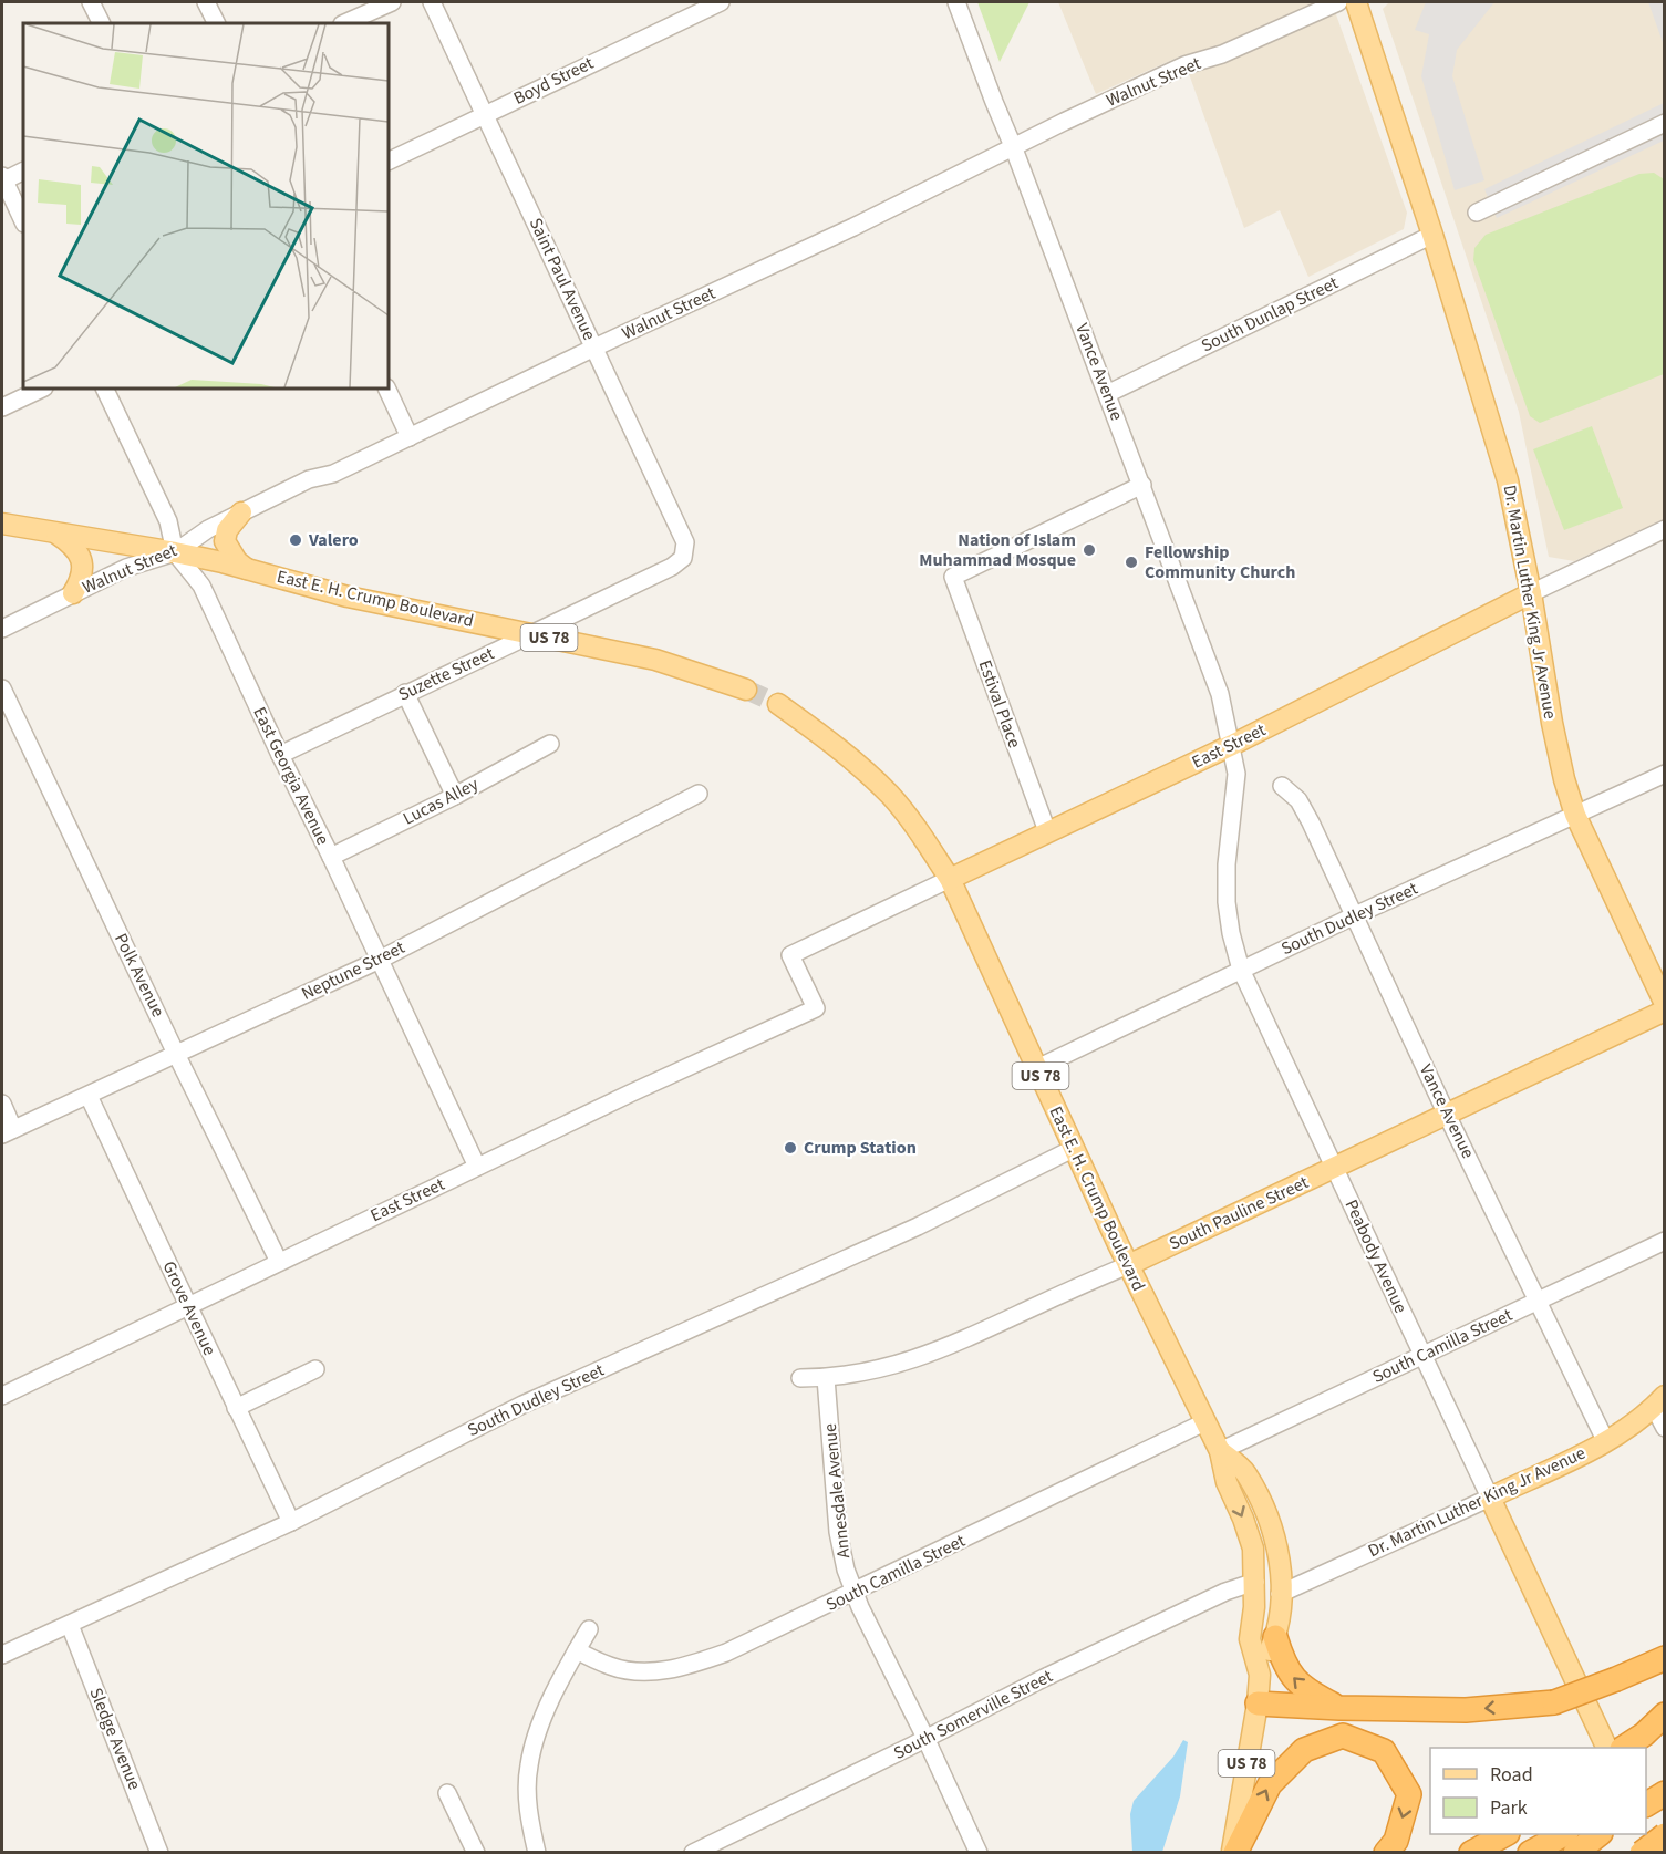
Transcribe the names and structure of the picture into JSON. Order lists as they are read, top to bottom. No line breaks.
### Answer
{"streets":{"main road":["East E. H. Crump Boulevard","Dr. Martin Luther King Jr Avenue","US 78","East Street","South Pauline Street","Peabody Avenue"],"street":["Boyd Street","Walnut Street","Saint Paul Avenue","South Dunlap Street","Vance Avenue","Suzette Street","Estival Place","East Georgia Avenue","Lucas Alley","South Dudley Street","Neptune Street","Polk Avenue","Grove Avenue","South Camilla Street","Annesdale Avenue","South Somerville Street","Sledge Avenue"]},"crossings":[["Boyd Street","Saint Paul Avenue"],["Walnut Street","Saint Paul Avenue"],["Walnut Street","Vance Avenue"],["Walnut Street","East E. H. Crump Boulevard"],["Walnut Street","East Georgia Avenue"],["Saint Paul Avenue","Suzette Street"],["South Dunlap Street","Vance Avenue"],["South Dunlap Street","Dr. Martin Luther King Jr Avenue"],["Vance Avenue","Dr. Martin Luther King Jr Avenue"],["Vance Avenue","Estival Place"],["Vance Avenue","East Street"],["Vance Avenue","South Dudley Street"],["Vance Avenue","South Pauline Street"],["Vance Avenue","Peabody Avenue"],["Vance Avenue","South Camilla Street"],["East E. H. Crump Boulevard","Dr. Martin Luther King Jr Avenue"],["East E. H. Crump Boulevard","US 78"],["East E. H. Crump Boulevard","Suzette Street"],["East E. H. Crump Boulevard","East Street"],["East E. H. Crump Boulevard","East Georgia Avenue"],["East E. H. Crump Boulevard","South Dudley Street"],["East E. H. Crump Boulevard","South Pauline Street"],["East E. H. Crump Boulevard","South Camilla Street"],["East E. H. Crump Boulevard","South Somerville Street"],["Dr. Martin Luther King Jr Avenue","East Street"],["Dr. Martin Luther King Jr Avenue","South Dudley Street"],["Dr. Martin Luther King Jr Avenue","Peabody Avenue"],["Suzette Street","East Georgia Avenue"],["Estival Place","East Street"],["East Street","East Georgia Avenue"],["East Street","Polk Avenue"],["East Street","Peabody Avenue"],["East Street","Grove Avenue"],["East Georgia Avenue","Lucas Alley"],["East Georgia Avenue","Neptune Street"],["South Dudley Street","Peabody Avenue"],["South Dudley Street","Grove Avenue"],["South Dudley Street","Sledge Avenue"],["Neptune Street","Polk Avenue"],["Neptune Street","Grove Avenue"],["South Pauline Street","Peabody Avenue"],["South Pauline Street","Annesdale Avenue"],["Peabody Avenue","South Camilla Street"],["South Camilla Street","Annesdale Avenue"],["Annesdale Avenue","South Somerville Street"]],"places":["Valero","Nation of Islam Muhammad Mosque","Fellowship Community Church","Crump Station"],"legend":["Road","Park"]}
